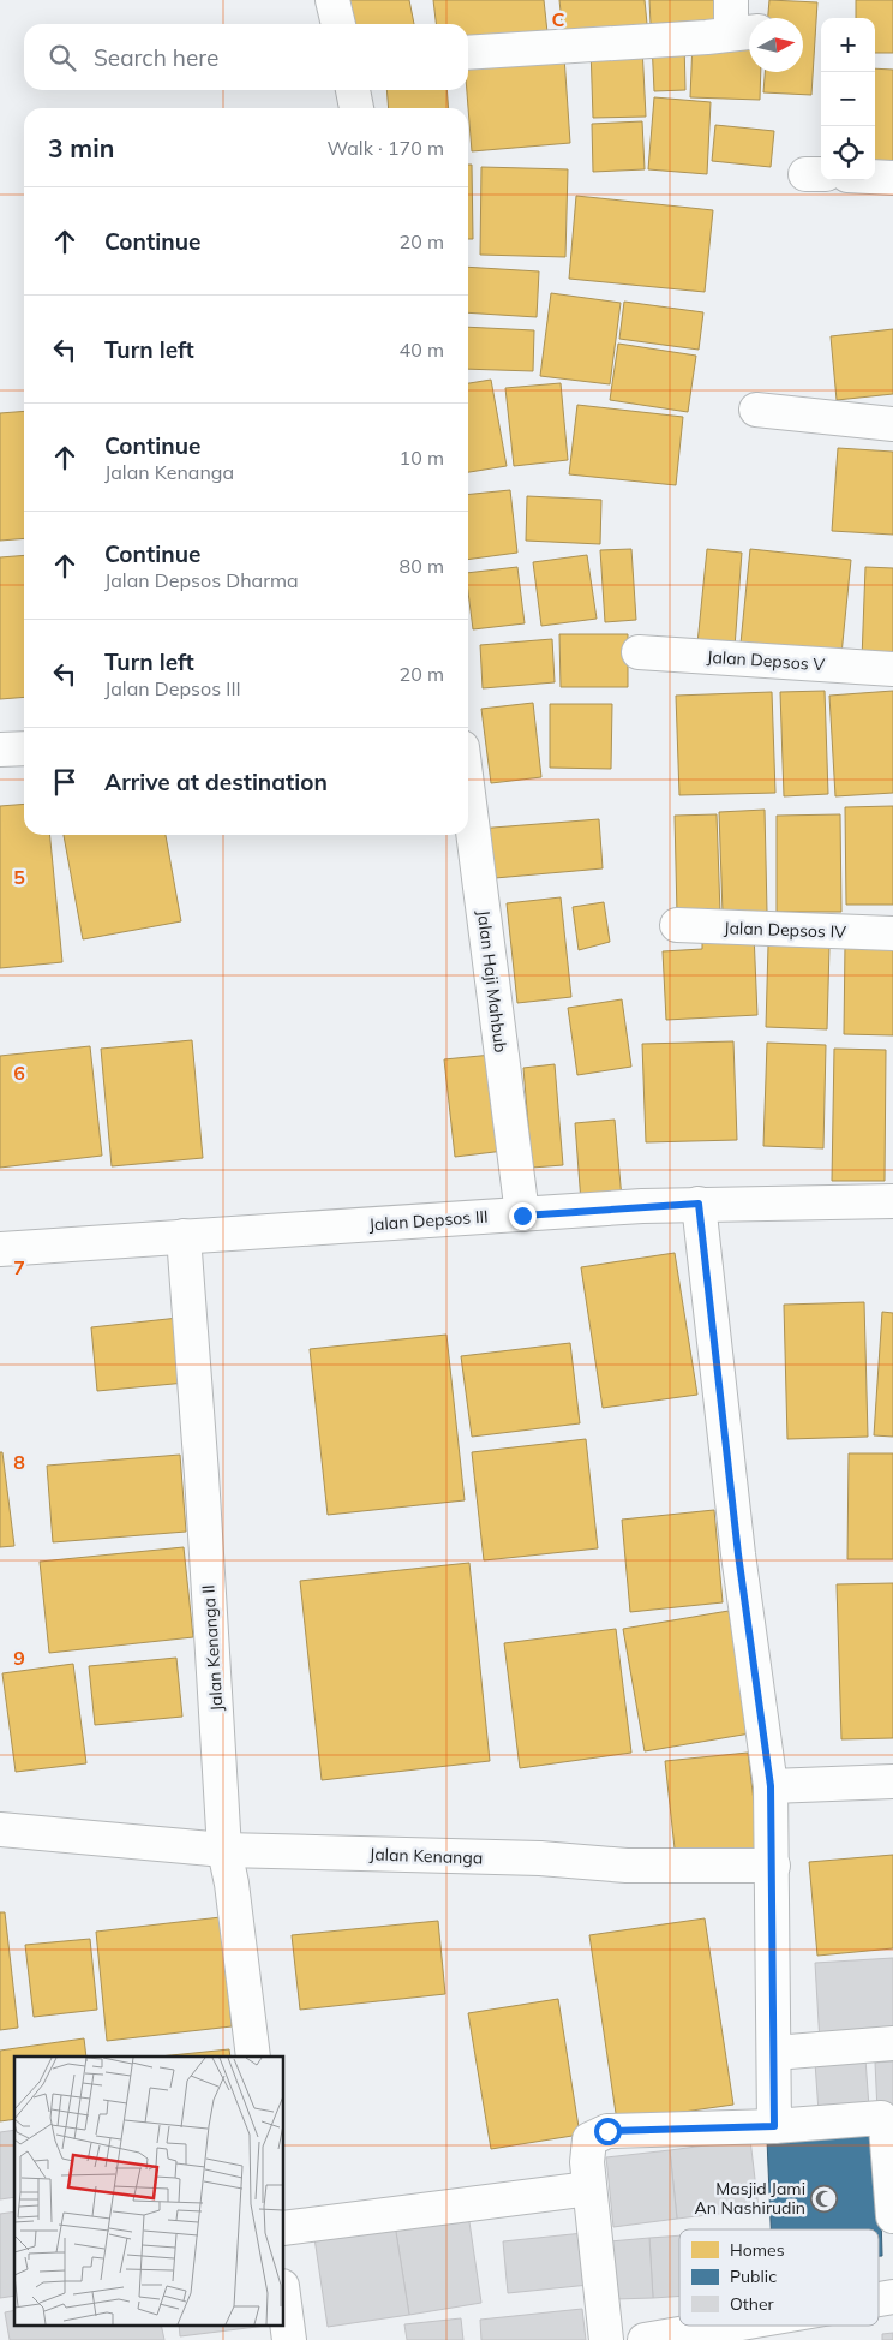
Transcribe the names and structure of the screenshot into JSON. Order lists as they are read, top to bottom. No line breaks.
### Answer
{"streets":{"street":["Jalan Depsos V","Jalan Depsos IV","Jalan Haji Mahbub","Jalan Depsos III","Jalan Kenanga II","Jalan Kenanga"]},"crossings":[["Jalan Haji Mahbub","Jalan Depsos III"],["Jalan Depsos III","Jalan Kenanga II"],["Jalan Kenanga II","Jalan Kenanga"]],"places":{"mosque":["Masjid Jami An Nashirudin"]},"legend":["Homes","Public","Other"],"north":"right","page":{"map_buttons":["+","−"],"search":"Search here","heading":["3 min","Walk · 170 m"],"list":[["Continue","20 m"],["Turn left","40 m"],["Continue","Jalan Kenanga","10 m"],["Continue","Jalan Depsos Dharma","80 m"],["Turn left","Jalan Depsos III","20 m"],"Arrive at destination"]},"grid":{"columns":["C"],"rows":["5","6","7","8","9"]}}
